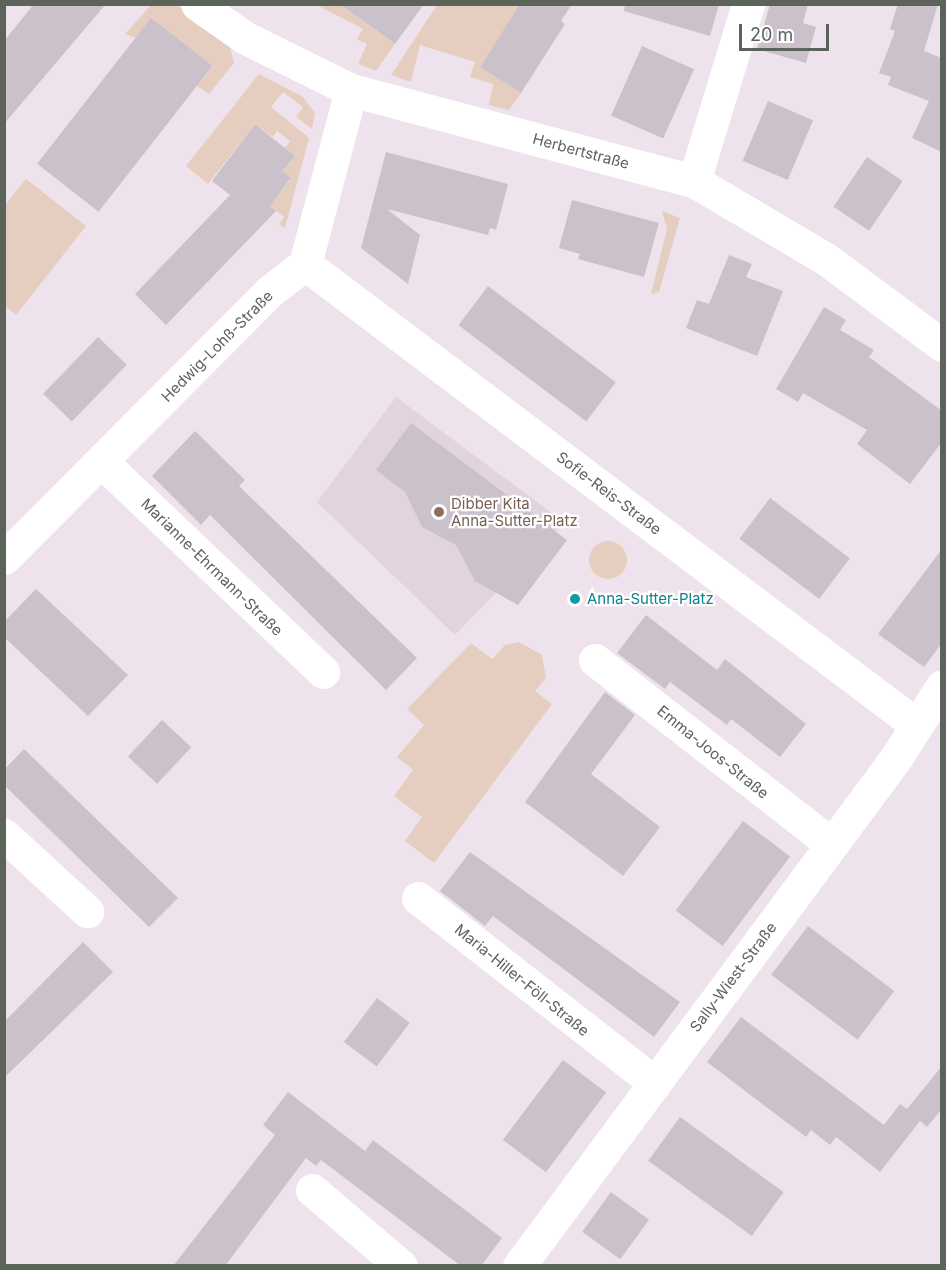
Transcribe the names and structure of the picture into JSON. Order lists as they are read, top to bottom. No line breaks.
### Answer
{"streets":{"street":["Herbertstraße","Hedwig-Lohß-Straße","Sofie-Reis-Straße","Marianne-Ehrmann-Straße","Emma-Joos-Straße","Sally-Wiest-Straße","Maria-Hiller-Föll-Straße"]},"crossings":[["Hedwig-Lohß-Straße","Sofie-Reis-Straße"],["Hedwig-Lohß-Straße","Marianne-Ehrmann-Straße"],["Sofie-Reis-Straße","Sally-Wiest-Straße"],["Emma-Joos-Straße","Sally-Wiest-Straße"],["Sally-Wiest-Straße","Maria-Hiller-Föll-Straße"]],"places":["Dibber Kita Anna-Sutter-Platz","Anna-Sutter-Platz"],"scale_bar":"20 m"}
